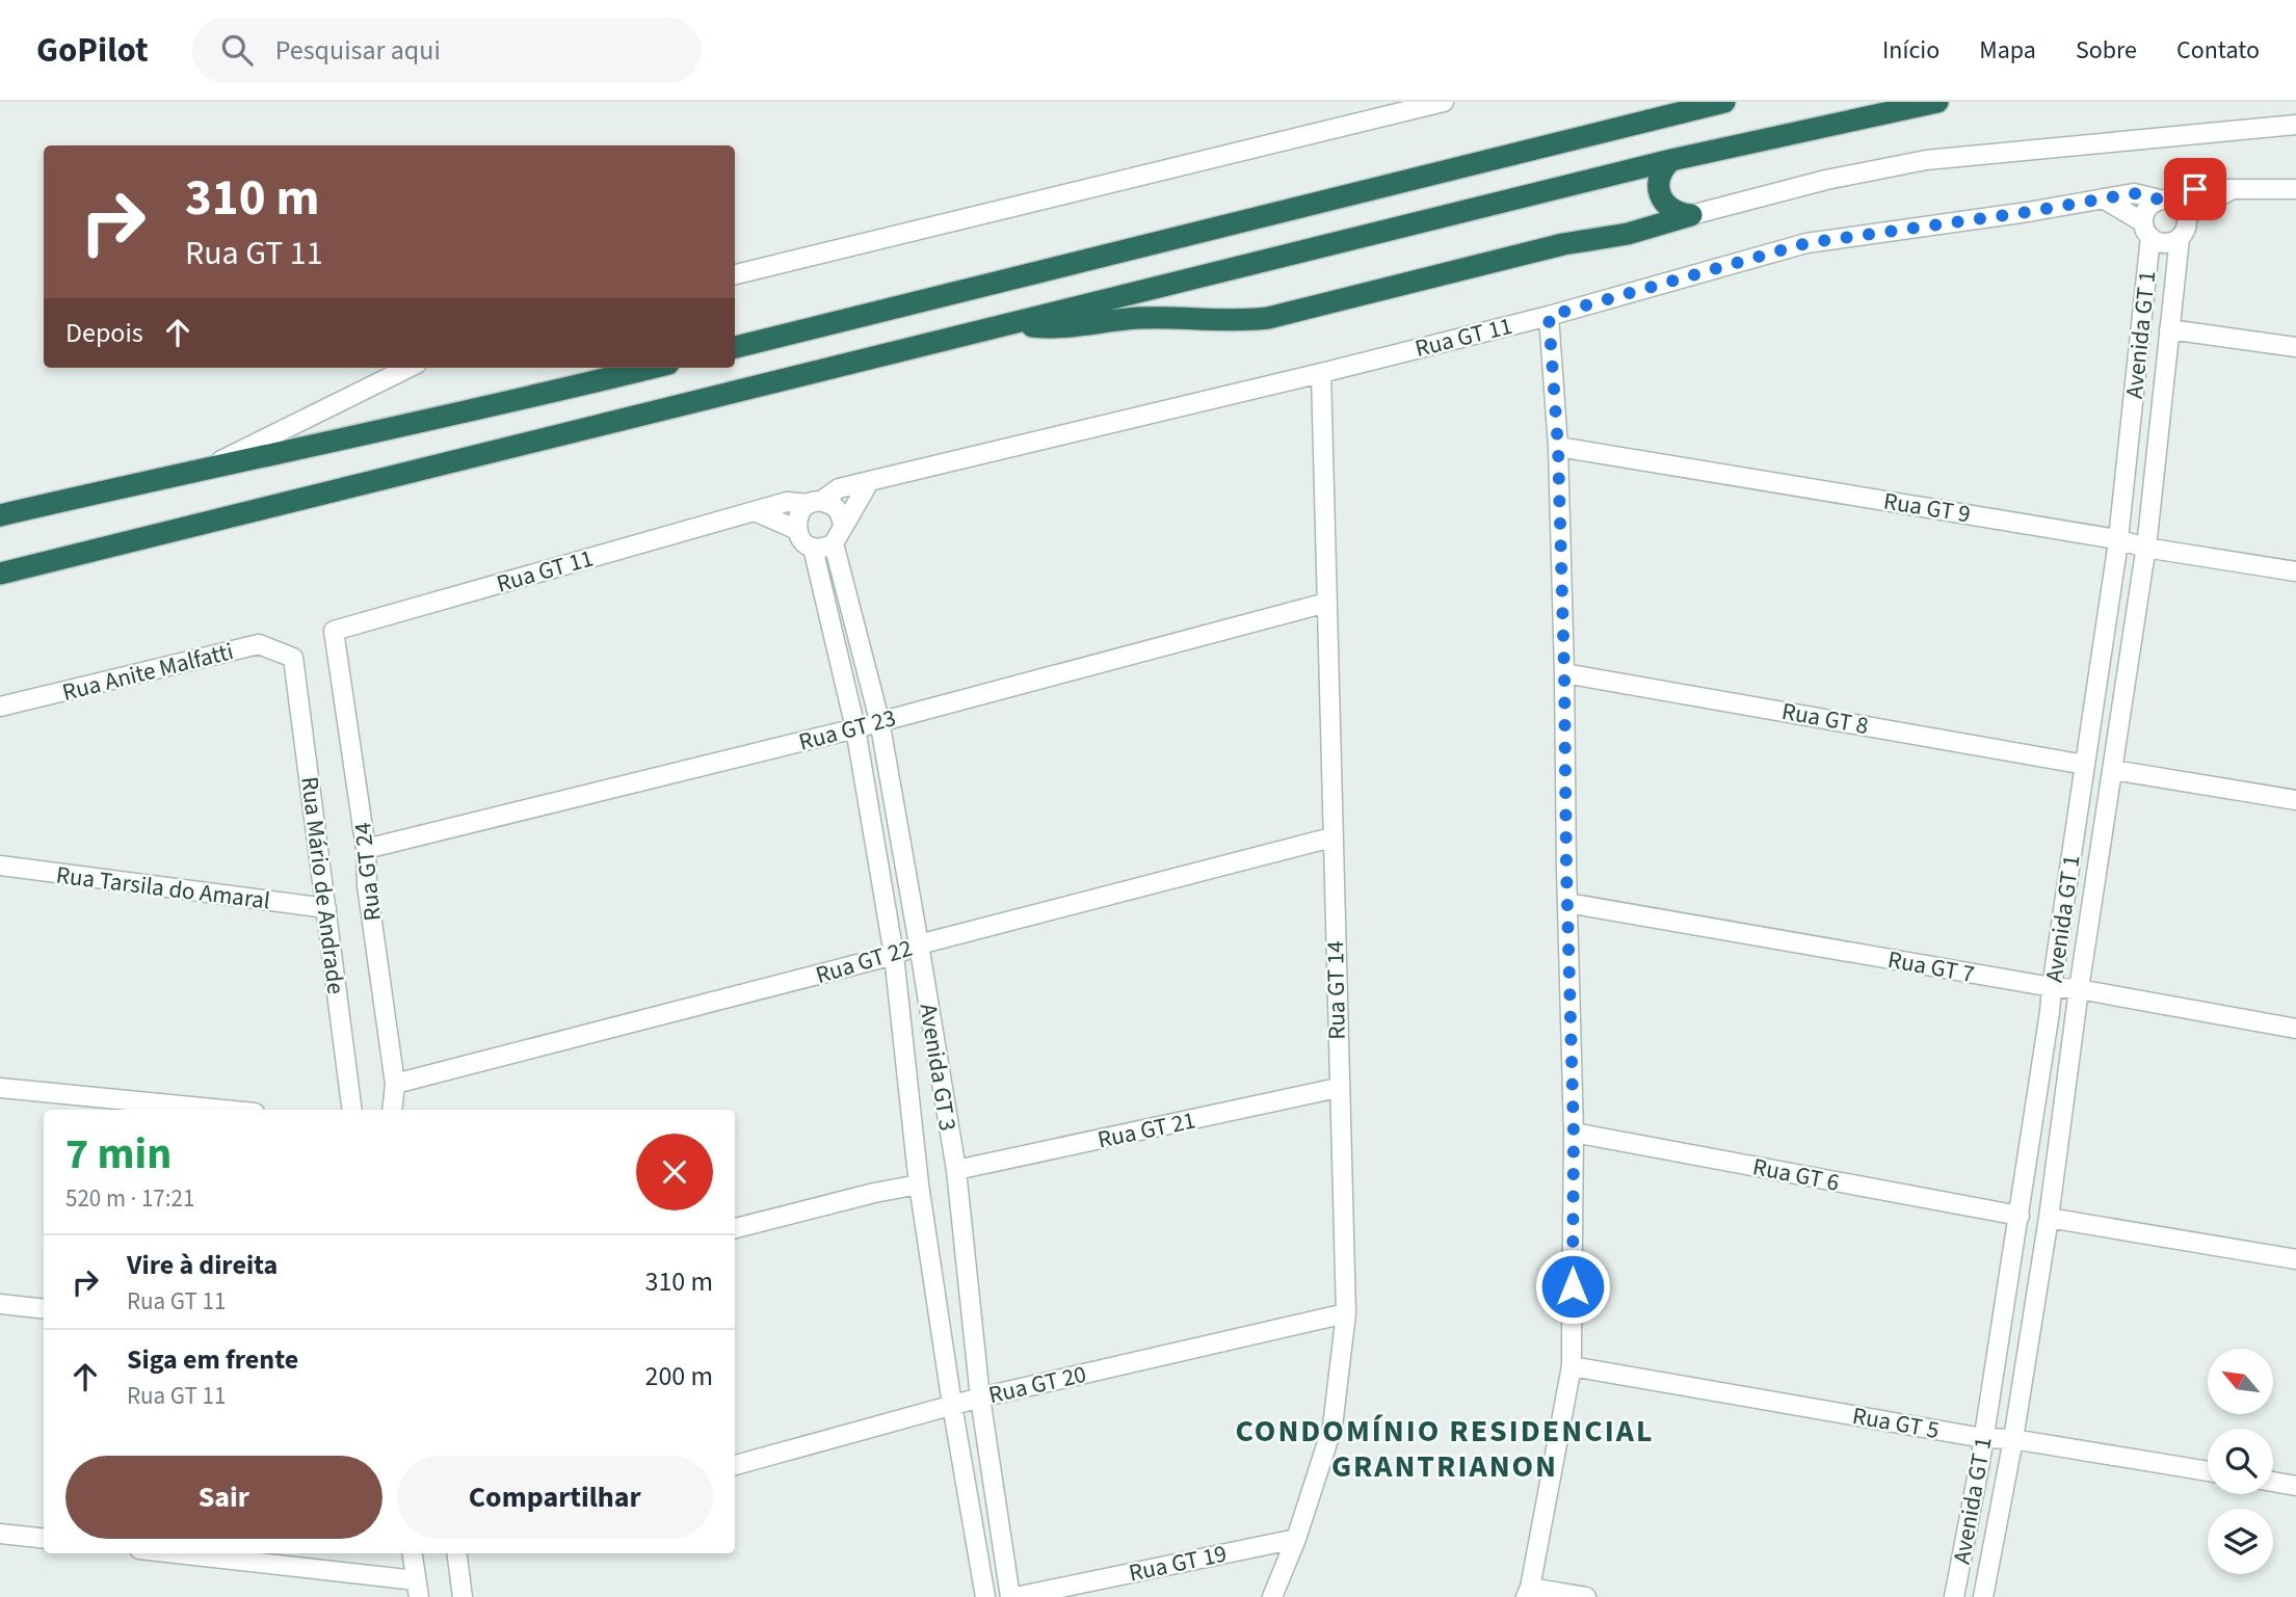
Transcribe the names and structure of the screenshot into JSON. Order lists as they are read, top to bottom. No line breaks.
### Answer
{"streets":{"street":["Avenida GT 1","Rua GT 11","Rua GT 9","Rua Anite Malfatti","Rua GT 8","Rua GT 23","Rua GT 24","Rua Mário de Andrade","Rua Tarsila do Amaral","Rua GT 22","Rua GT 7","Rua GT 14","Avenida GT 3","Rua GT 21","Rua GT 6","Rua GT 20","Rua GT 5","Rua GT 19"]},"crossings":[["Avenida GT 1","Rua GT 11"],["Avenida GT 1","Rua GT 9"],["Avenida GT 1","Rua GT 8"],["Avenida GT 1","Rua GT 7"],["Avenida GT 1","Rua GT 6"],["Avenida GT 1","Rua GT 5"],["Rua GT 11","Rua GT 24"],["Rua GT 11","Rua GT 14"],["Rua GT 11","Avenida GT 3"],["Rua Anite Malfatti","Rua Mário de Andrade"],["Rua GT 23","Rua GT 24"],["Rua GT 23","Rua GT 14"],["Rua GT 23","Avenida GT 3"],["Rua GT 24","Rua GT 22"],["Rua Mário de Andrade","Rua Tarsila do Amaral"],["Rua GT 22","Rua GT 14"],["Rua GT 22","Avenida GT 3"],["Rua GT 14","Rua GT 21"],["Rua GT 14","Rua GT 20"],["Rua GT 14","Rua GT 19"],["Avenida GT 3","Rua GT 21"],["Avenida GT 3","Rua GT 20"],["Avenida GT 3","Rua GT 19"]],"districts":["CONDOMÍNIO RESIDENCIAL GRANTRIANON"],"north":"top left","page":{"header":"GoPilot","search":"Pesquisar aqui","nav":["Início","Mapa","Sobre","Contato"],"turn":["310 m","Rua GT 11"],"then":"Depois","heading":["7 min","520 m · 17:21"],"list":[{"name":"Vire à direita","note":"Rua GT 11","value":"310 m"},{"name":"Siga em frente","note":"Rua GT 11","value":"200 m"}],"buttons":["Sair","Compartilhar"]}}
